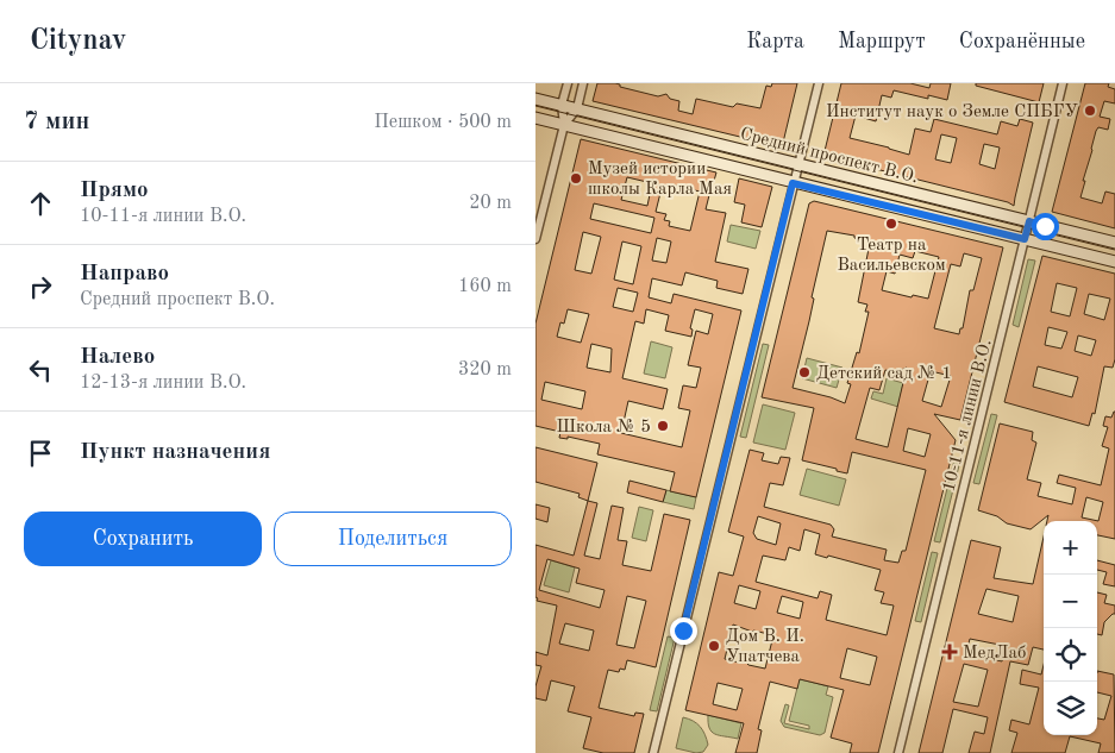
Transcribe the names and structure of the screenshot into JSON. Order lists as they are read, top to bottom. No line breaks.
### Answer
{"streets":{"main road":["Средний проспект В.О."],"street":["10-11-я линии В.О."]},"crossings":[["Средний проспект В.О.","10-11-я линии В.О."]],"places":{"other":["Институт наук о Земле СПБГУ","Музей истории школы Карла Мая","Театр на Васильевском","Детский сад № 1","Школа № 5","Дом В. И. Упатчева"],"health":["МедЛаб"]},"page":{"header":"Citynav","nav":["Карта","Маршрут","Сохранённые"],"heading":["7 мин","Пешком · 500 m"],"list":[["Прямо","10-11-я линии В.О.","20 m"],["Направо","Средний проспект В.О.","160 m"],["Налево","12-13-я линии В.О.","320 m"],"Пункт назначения"],"buttons":["Сохранить","Поделиться"],"map_buttons":["+","−"]}}
